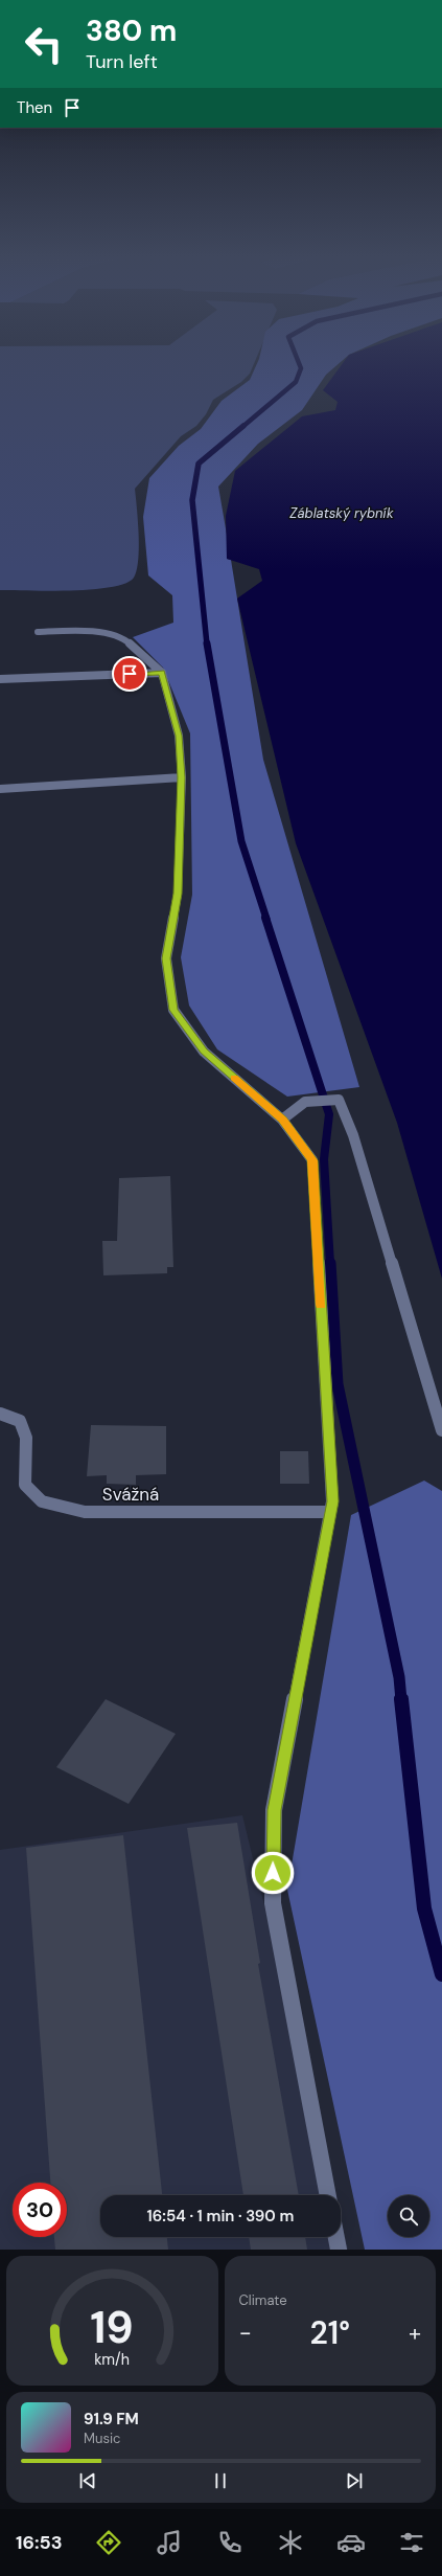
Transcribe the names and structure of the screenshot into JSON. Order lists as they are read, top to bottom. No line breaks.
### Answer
{"streets":{"street":["Svážná"]},"water":["Záblatský rybník"],"page":{"turn":["380 m","Turn left"],"then":"Then","limit":"30","trip":"16:54 · 1 min · 390 m","tile":"Climate","heat":["−","21°","+"],"song":["91.9 FM","Music"],"tabs":"16:53","gauge":["19","km/h"]}}
